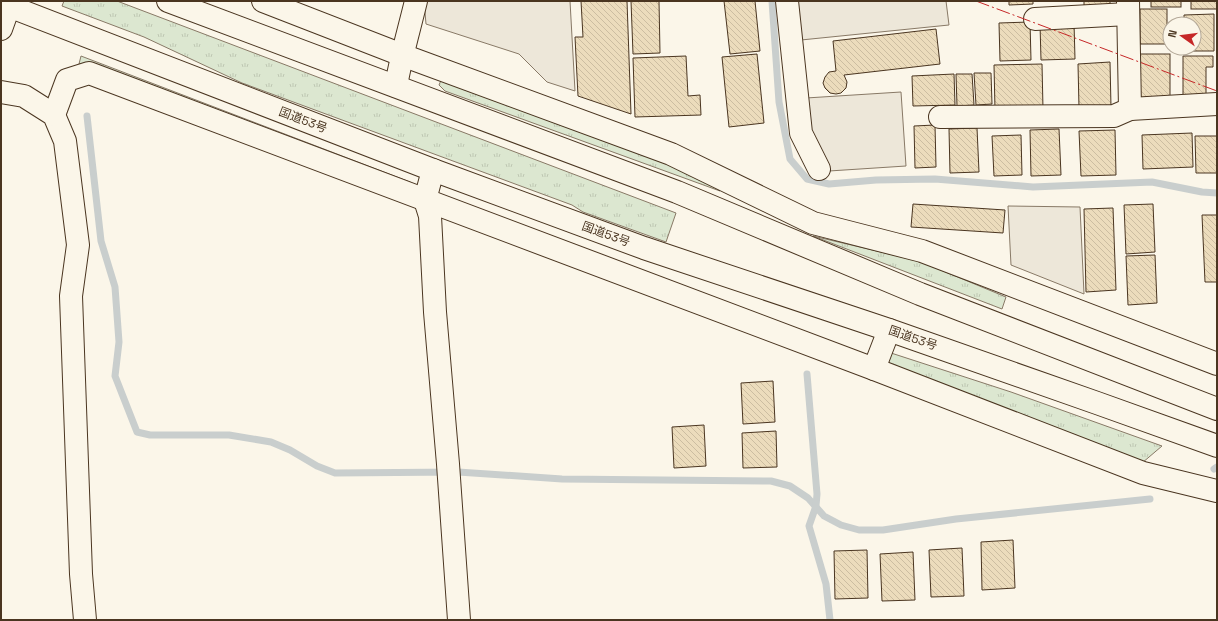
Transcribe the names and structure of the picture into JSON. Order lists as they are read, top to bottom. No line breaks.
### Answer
{"streets":{"main road":["国道53号"]},"north":"left"}
